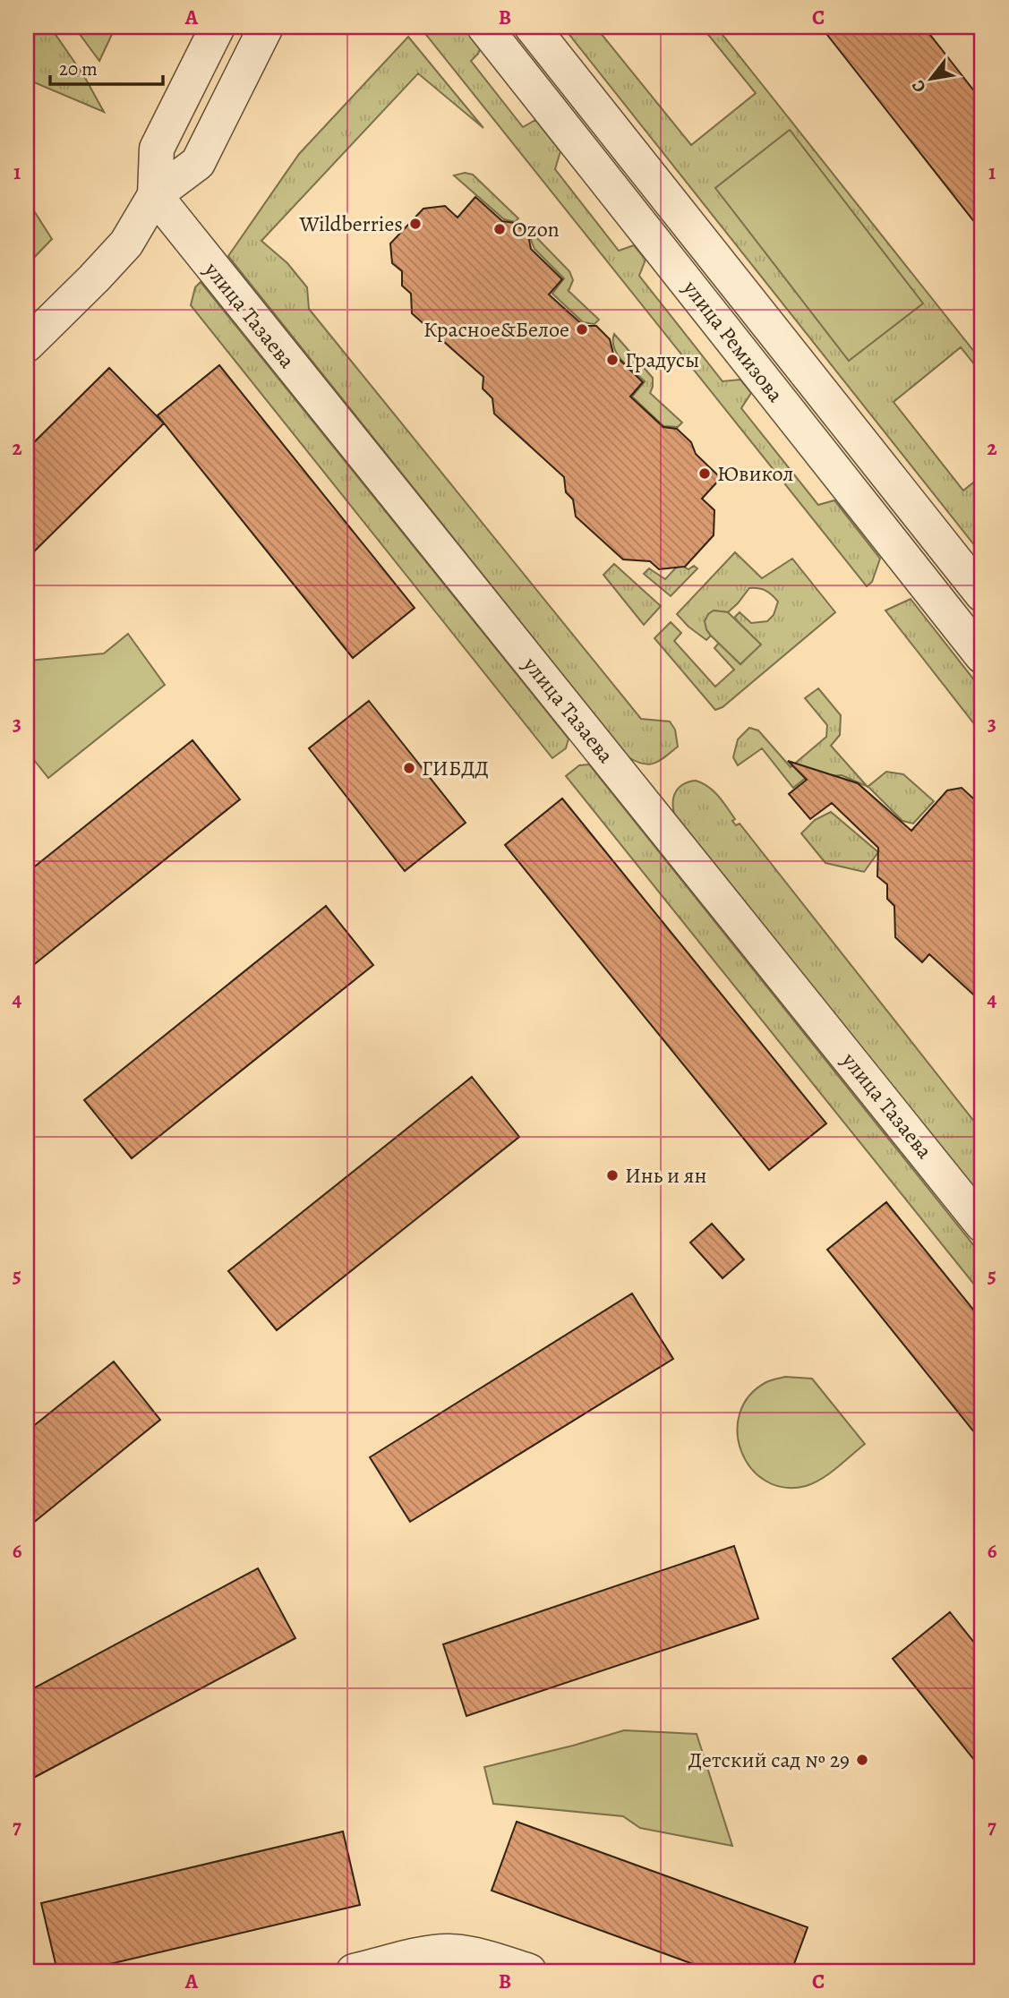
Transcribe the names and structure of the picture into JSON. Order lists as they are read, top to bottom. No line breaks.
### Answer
{"streets":{"street":["улица Тазаева","улица Ремизова"]},"places":["Wildberries","Ozon","Красное&Белое","Градусы","Ювикол","ГИБДД","Инь и ян","Детский сад № 29"],"scale_bar":"20 m","north":"bottom left","grid":{"columns":["A","B","C"],"rows":["1","2","3","4","5","6","7"]}}
